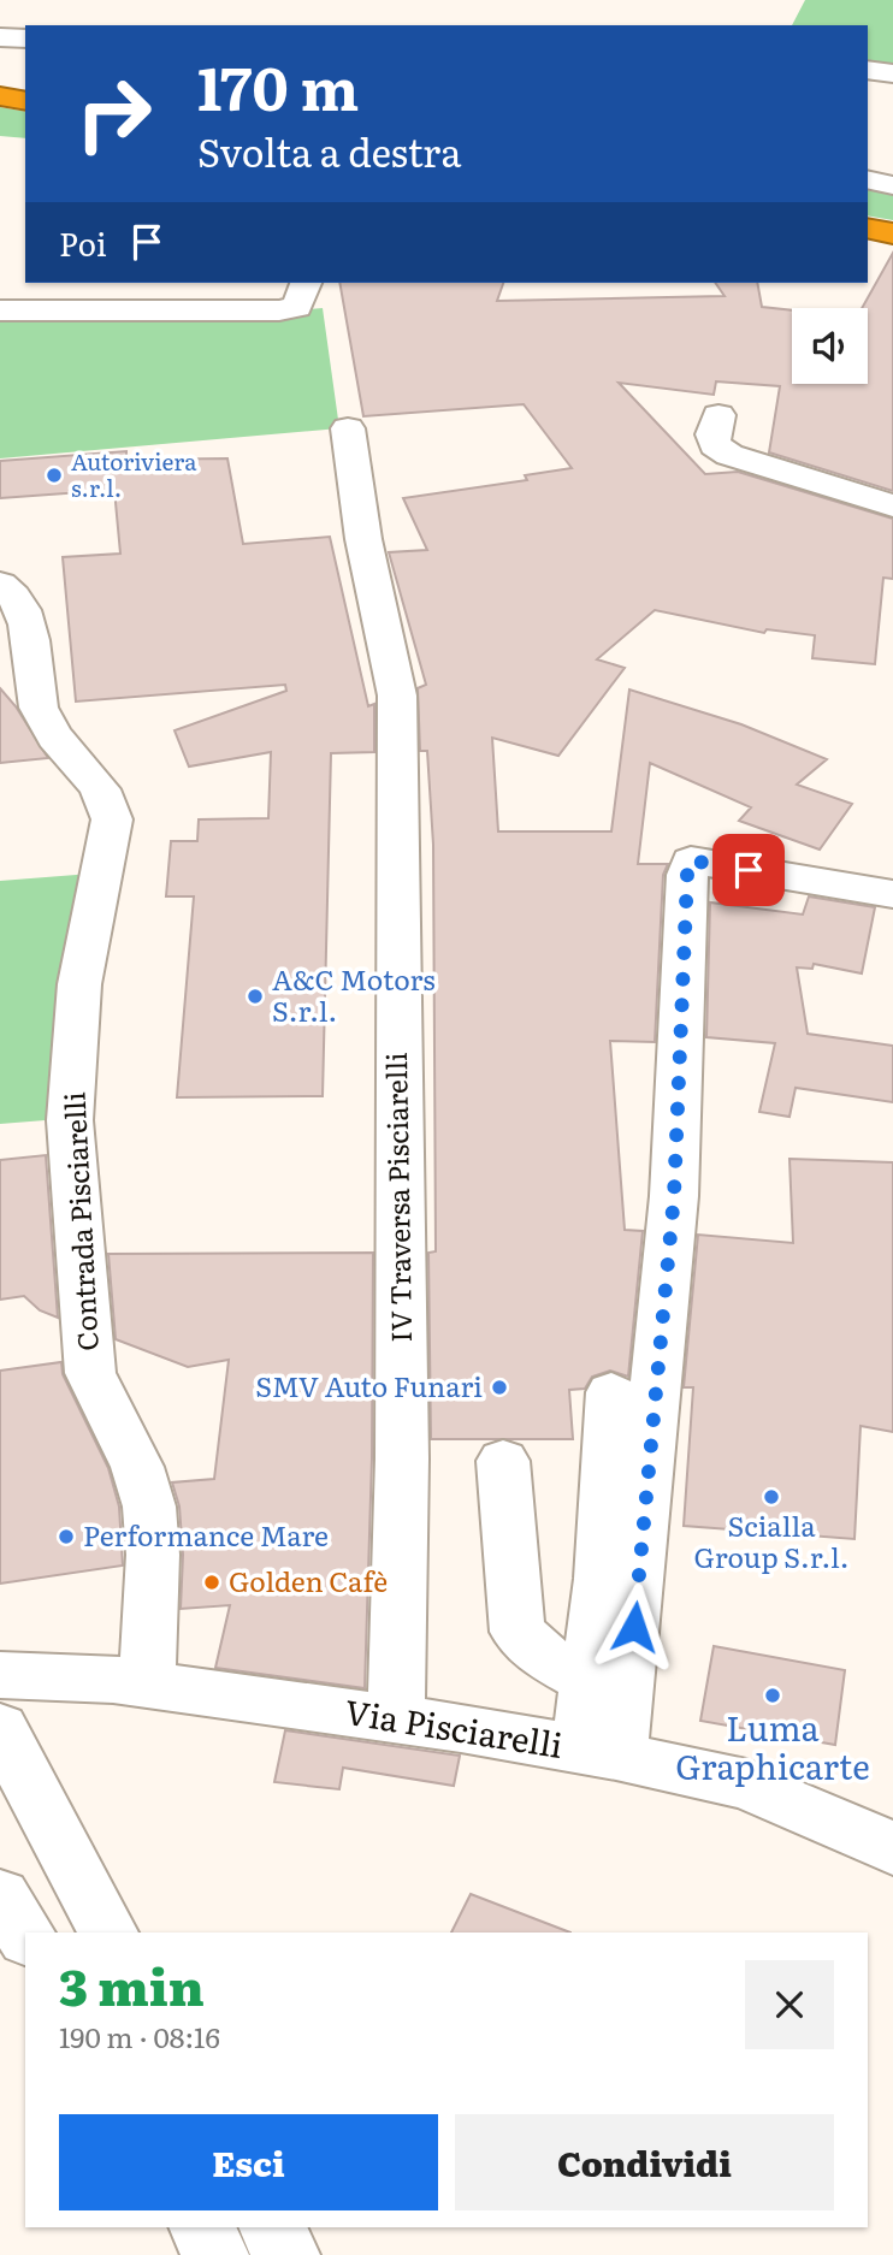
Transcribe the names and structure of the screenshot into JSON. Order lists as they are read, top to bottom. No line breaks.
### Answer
{"streets":{"street":["IV Traversa Pisciarelli","Contrada Pisciarelli","Via Pisciarelli"]},"crossings":[["IV Traversa Pisciarelli","Via Pisciarelli"],["Contrada Pisciarelli","Via Pisciarelli"]],"places":["Autoriviera s.r.l.","A&C Motors S.r.l.","SMV Auto Funari","Scialla Group S.r.l.","Performance Mare","Golden Cafè","Luma Graphicarte"],"page":{"turn":["170 m","Svolta a destra"],"then":"Poi","heading":["3 min","190 m · 08:16"],"buttons":["Esci","Condividi"]}}
